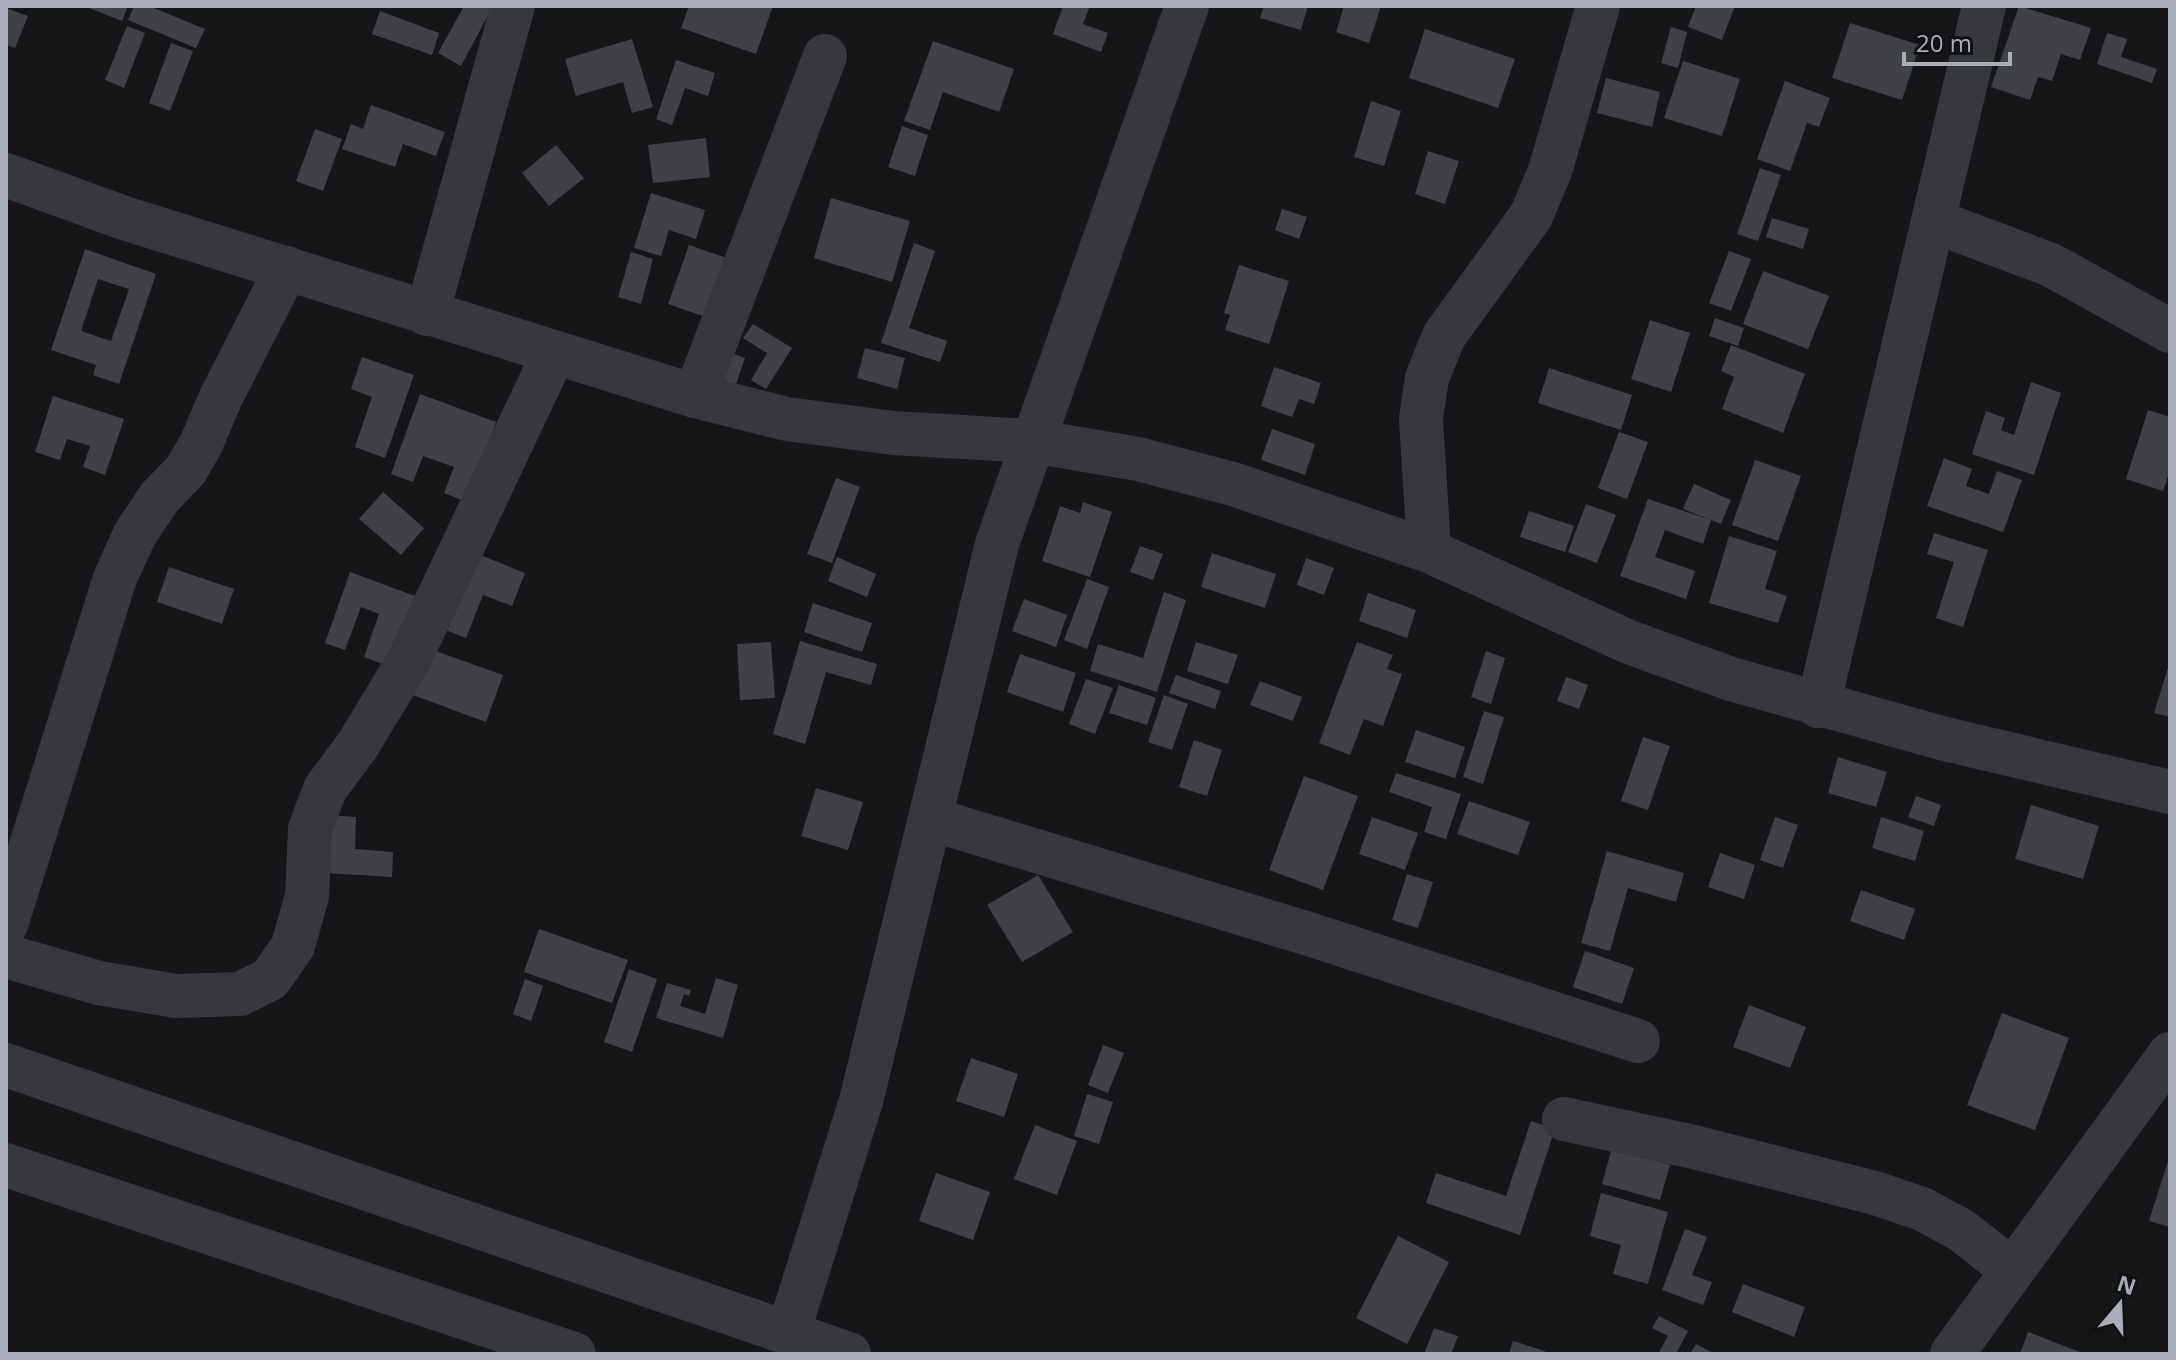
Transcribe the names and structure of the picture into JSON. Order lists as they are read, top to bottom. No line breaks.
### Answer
{"scale_bar":"20 m","north":"top"}
